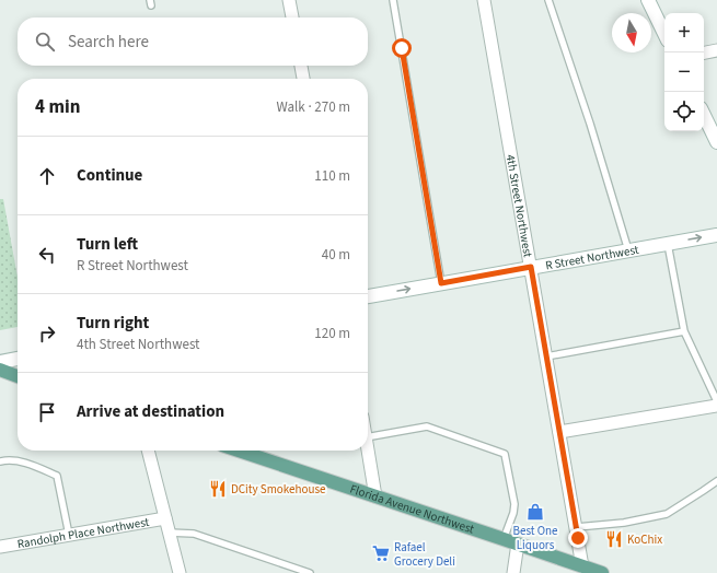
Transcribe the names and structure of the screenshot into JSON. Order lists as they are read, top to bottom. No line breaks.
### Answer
{"streets":{"main road":["Florida Avenue Northwest"],"street":["4th Street Northwest","R Street Northwest","Randolph Place Northwest"]},"crossings":[["4th Street Northwest","R Street Northwest"],["4th Street Northwest","Florida Avenue Northwest"]],"one_way":["R Street Northwest"],"places":{"restaurant":["DCity Smokehouse","KoChix"],"shop":["Best One Liquors"],"supermarket":["Rafael Grocery Deli"]},"north":"bottom","page":{"map_buttons":["+","−"],"search":"Search here","heading":["4 min","Walk · 270 m"],"list":[["Continue","110 m"],["Turn left","R Street Northwest","40 m"],["Turn right","4th Street Northwest","120 m"],"Arrive at destination"]}}
